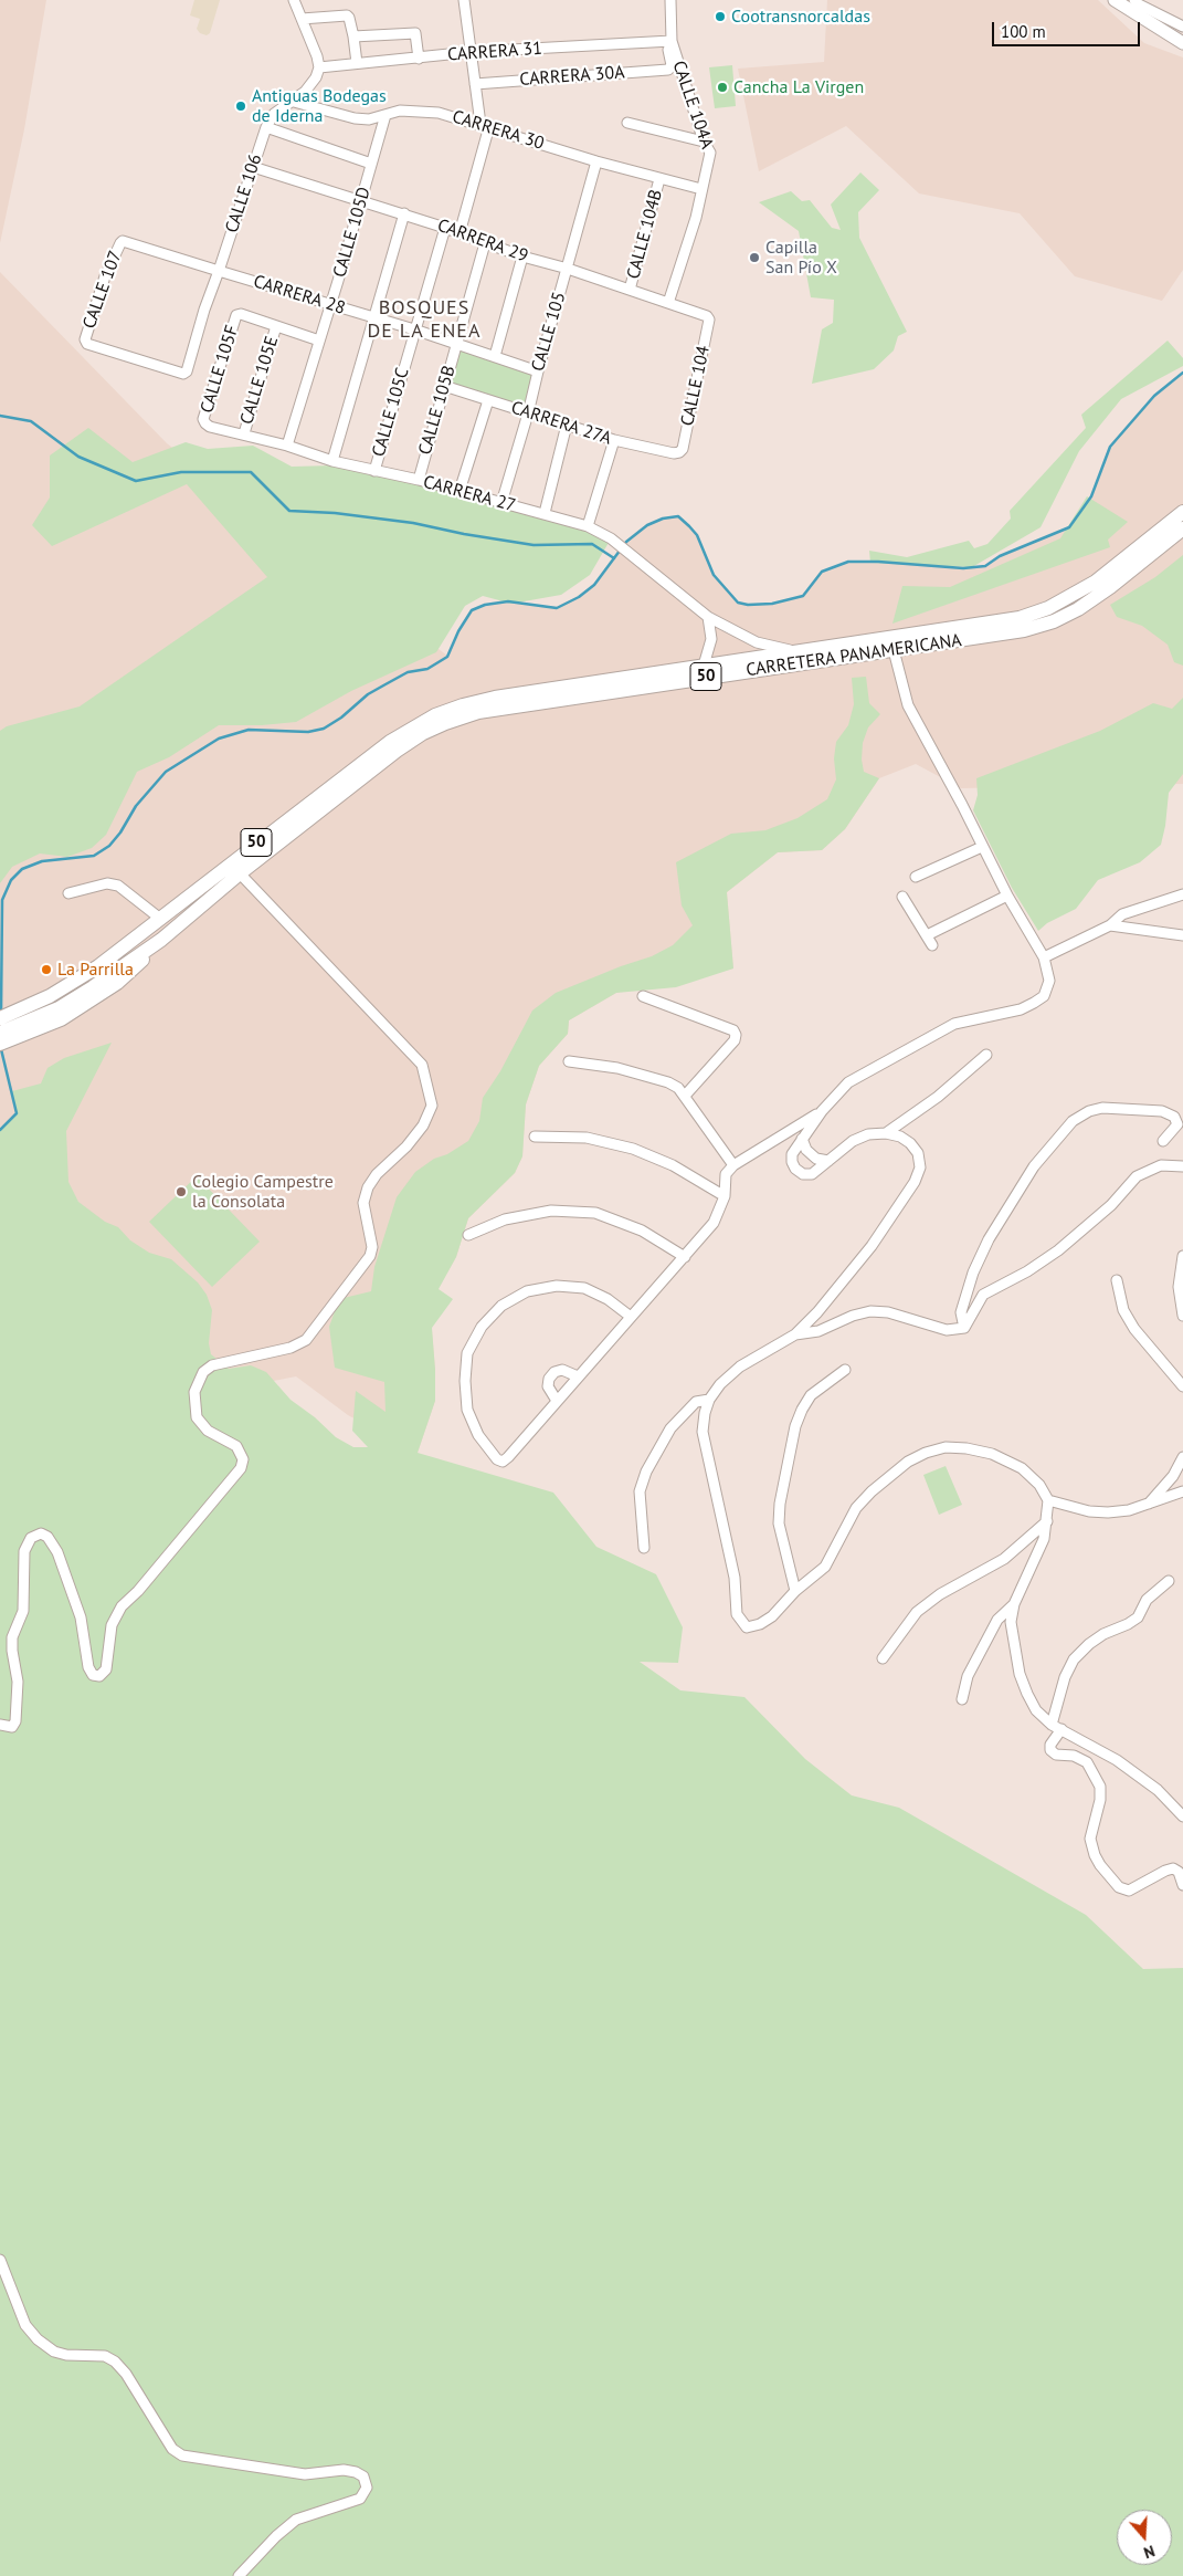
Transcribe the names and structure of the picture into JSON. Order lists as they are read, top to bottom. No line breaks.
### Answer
{"streets":{"highway":["CARRETERA PANAMERICANA","50"],"street":["CARRERA 31","CARRERA 30A","CALLE 104A","CARRERA 30","CALLE 106","CALLE 105D","CALLE 104B","CARRERA 29","CALLE 107","CARRERA 28","CALLE 105","CALLE 105F","CALLE 105E","CALLE 104","CALLE 105B","CALLE 105C","CARRERA 27A","CARRERA 27"]},"crossings":[["CARRERA 31","CALLE 104A"],["CARRERA 31","CALLE 106"],["CARRERA 30A","CALLE 104A"],["CALLE 104A","CARRERA 30"],["CALLE 104A","CARRERA 29"],["CARRERA 30","CALLE 106"],["CARRERA 30","CALLE 105D"],["CARRERA 30","CALLE 104B"],["CARRERA 30","CALLE 105"],["CALLE 106","CARRERA 29"],["CALLE 106","CALLE 107"],["CALLE 106","CARRERA 28"],["CALLE 105D","CARRERA 29"],["CALLE 105D","CARRERA 28"],["CALLE 105D","CARRERA 27"],["CALLE 104B","CARRERA 29"],["CARRERA 29","CALLE 105"],["CARRERA 29","CALLE 104"],["CARRERA 29","CALLE 105B"],["CARRERA 29","CALLE 105C"],["CALLE 107","CARRERA 28"],["CARRERA 28","CALLE 105"],["CARRERA 28","CALLE 105B"],["CARRERA 28","CALLE 105C"],["CALLE 105","CARRERA 27A"],["CALLE 105","CARRERA 27"],["CALLE 105F","CALLE 105E"],["CALLE 105F","CARRERA 27"],["CALLE 105E","CARRERA 27"],["CALLE 104","CARRERA 27A"],["CALLE 105B","CARRERA 27A"],["CALLE 105B","CARRERA 27"],["CALLE 105C","CARRERA 27"],["CARRERA 27","CARRETERA PANAMERICANA"]],"districts":["BOSQUES DE LA ENEA"],"places":["Cootransnorcaldas","Cancha La Virgen","Antiguas Bodegas de Iderna","Capilla San Pío X","La Parrilla","Colegio Campestre la Consolata"],"scale_bar":"100 m","north":"bottom"}
